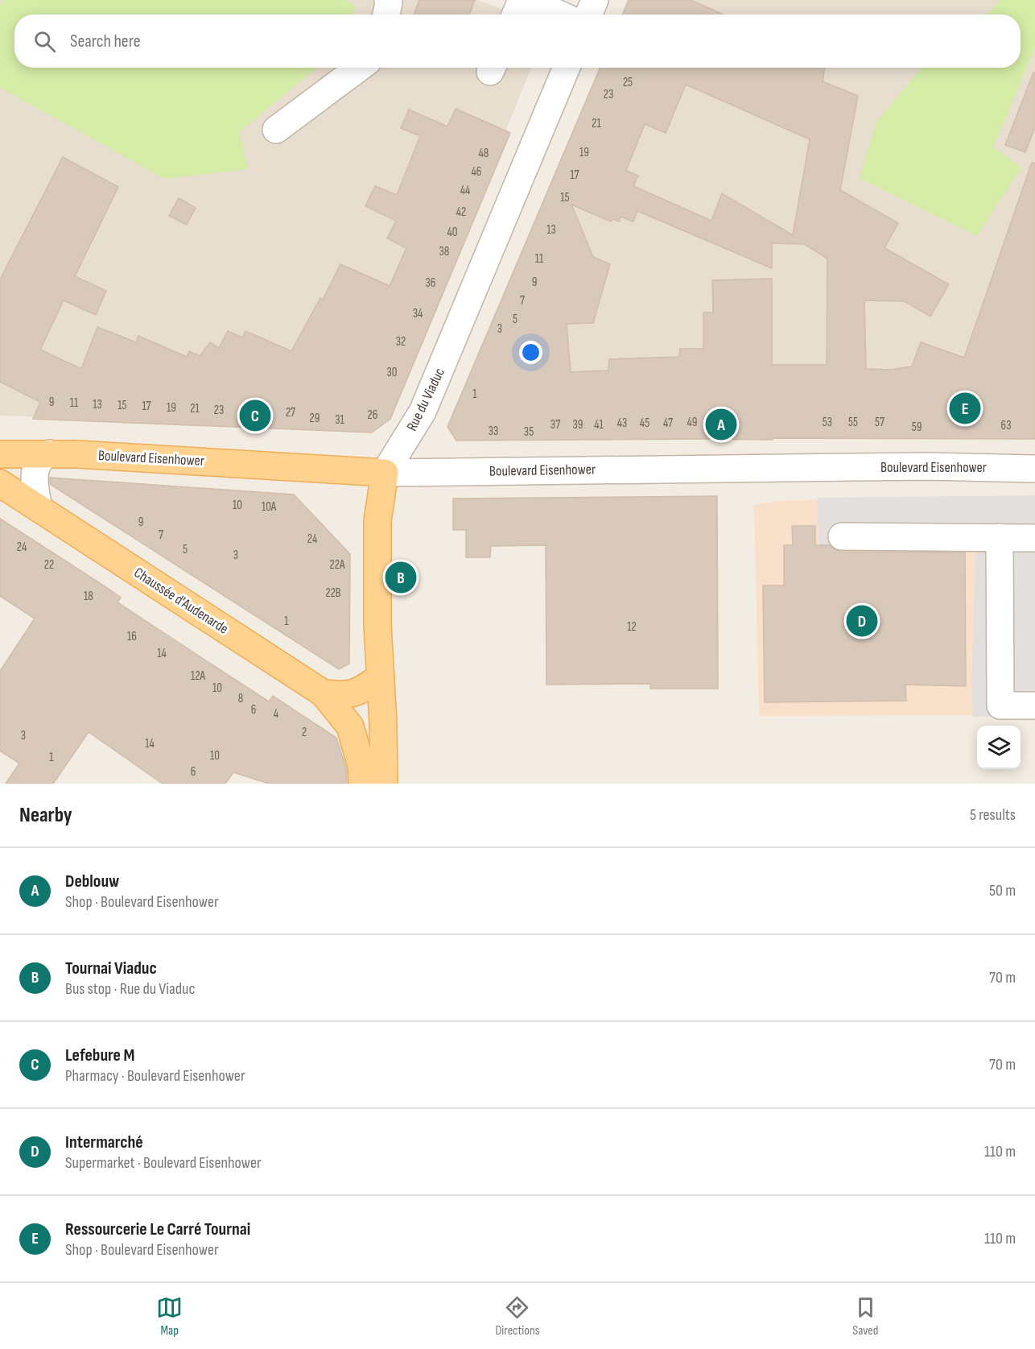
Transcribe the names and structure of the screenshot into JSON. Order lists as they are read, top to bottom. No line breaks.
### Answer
{"streets":{"main road":["Rue du Viaduc","Boulevard Eisenhower","Chaussée d'Audenarde"]},"crossings":[["Rue du Viaduc","Boulevard Eisenhower"]],"house_numbers":["25","23","21","19","48","46","17","44","15","42","13","40","38","11","9","36","7","34","5","3","32","30","1","9","11","13","15","17","19","21","23","27","26","29","31","49","53","55","57","43","45","47","37","39","41","63","59","33","35","10","10A","9","7","24","24","5","3","22","22A","22B","18","1","12","16","14","12A","10","8","6","4","2","3","14","10","1","6"],"page":{"search":"Search here","pins":["E","C","A","B","D"],"heading":["Nearby","5 results"],"list":[{"mark":"A","name":"Deblouw","note":"Shop · Boulevard Eisenhower","value":"50 m"},{"mark":"B","name":"Tournai Viaduc","note":"Bus stop · Rue du Viaduc","value":"70 m"},{"mark":"C","name":"Lefebure M","note":"Pharmacy · Boulevard Eisenhower","value":"70 m"},{"mark":"D","name":"Intermarché","note":"Supermarket · Boulevard Eisenhower","value":"110 m"},{"mark":"E","name":"Ressourcerie Le Carré Tournai","note":"Shop · Boulevard Eisenhower","value":"110 m"}],"nav":["Map","Directions","Saved"]}}
